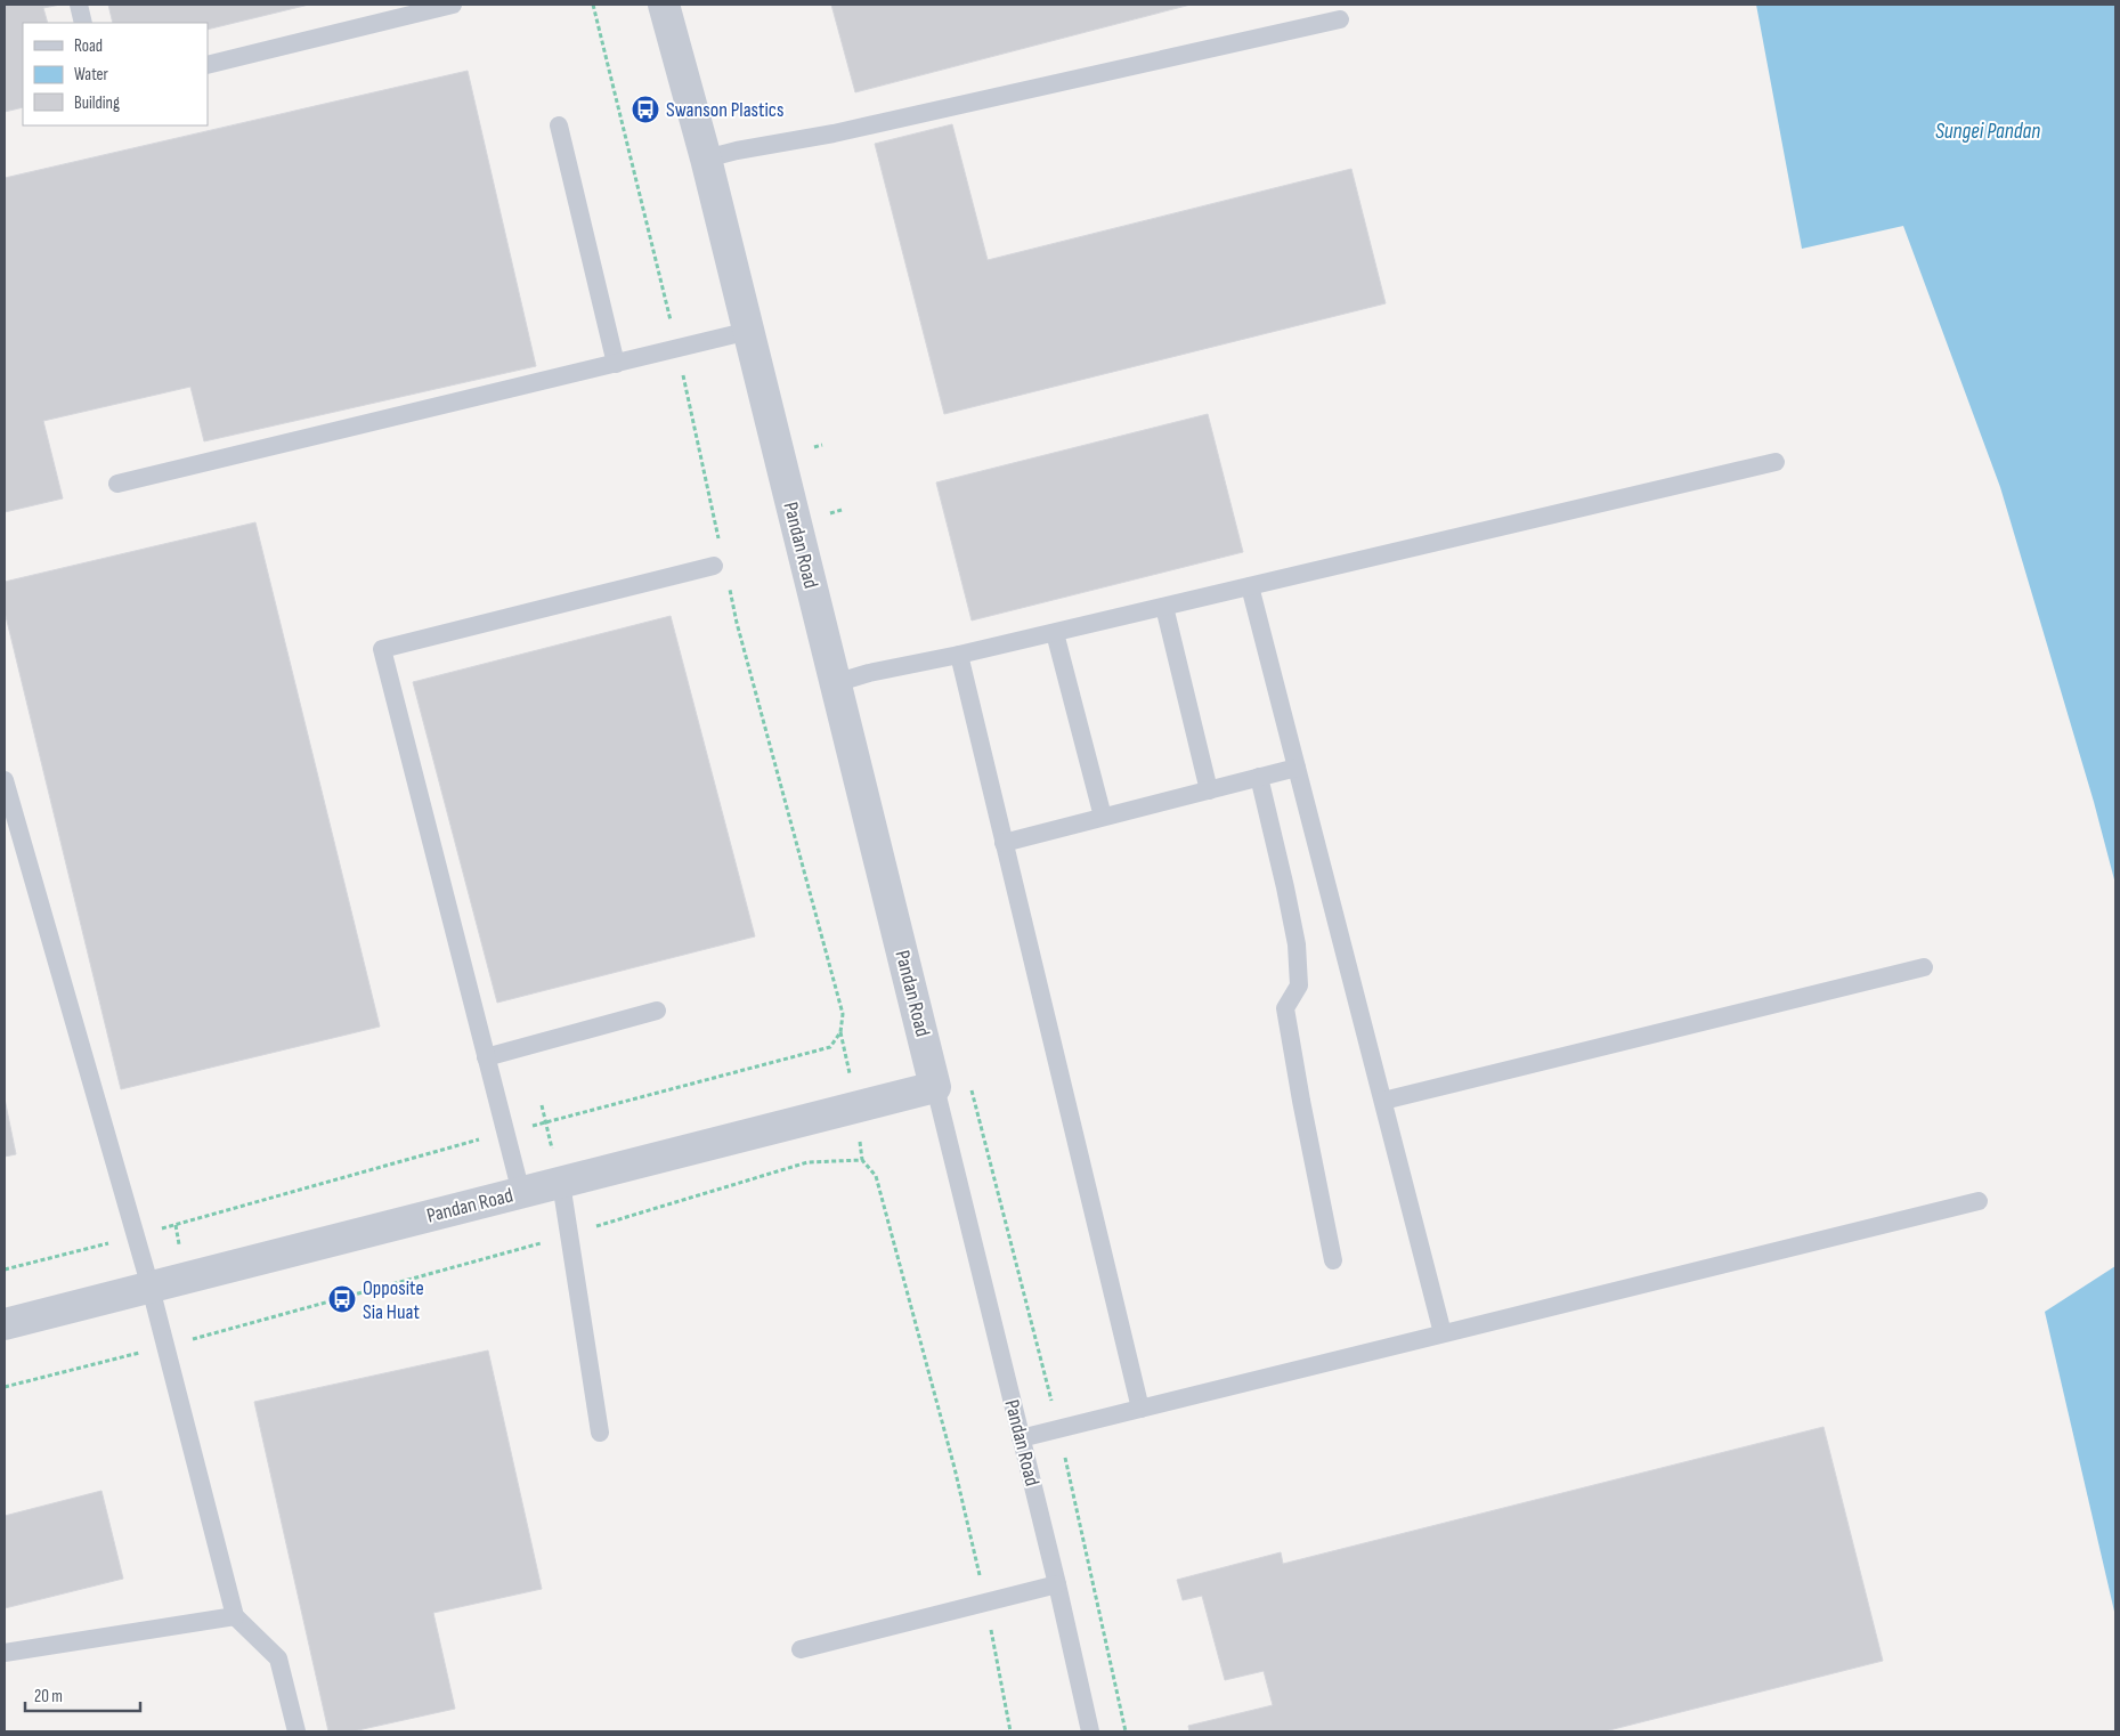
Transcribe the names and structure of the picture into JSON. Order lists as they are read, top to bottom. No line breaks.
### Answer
{"streets":{"street":["Pandan Road"]},"water":["Sungei Pandan"],"places":{"bus stop":["Swanson Plastics","Opposite Sia Huat"]},"legend":["Road","Water","Building"],"scale_bar":"20 m"}
